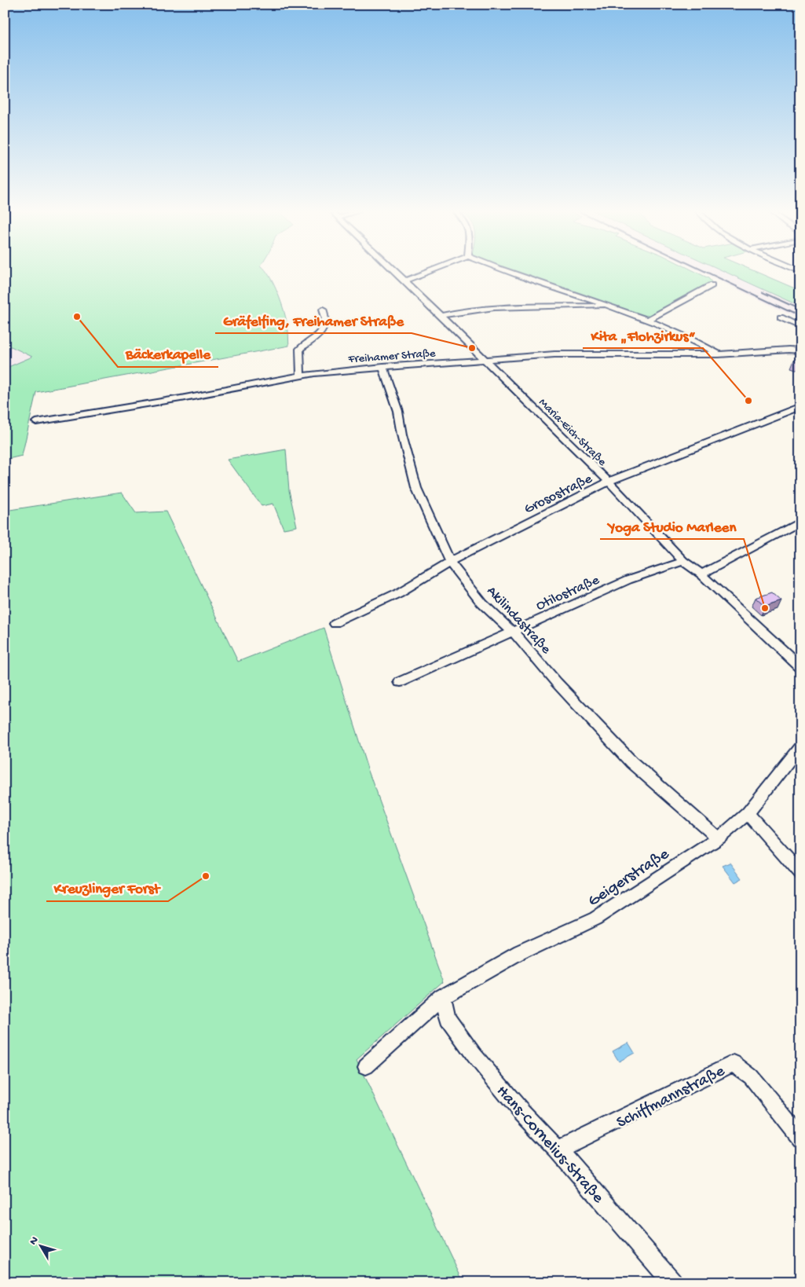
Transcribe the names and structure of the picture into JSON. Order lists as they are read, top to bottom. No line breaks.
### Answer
{"streets":{"street":["Freihamer Straße","Maria-Eich-Straße","Grosostraße","Otilostraße","Akilindastraße","Geigerstraße","Schiffmannstraße","Hans-Cornelius-Straße"]},"crossings":[["Freihamer Straße","Maria-Eich-Straße"],["Freihamer Straße","Akilindastraße"],["Maria-Eich-Straße","Grosostraße"],["Maria-Eich-Straße","Otilostraße"],["Grosostraße","Akilindastraße"],["Otilostraße","Akilindastraße"],["Akilindastraße","Geigerstraße"],["Geigerstraße","Hans-Cornelius-Straße"],["Schiffmannstraße","Hans-Cornelius-Straße"]],"places":["Bäckerkapelle","Gräfelfing, Freihamer Straße","Kita „Flohzirkus“","Yoga Studio Marleen","Kreuzlinger Forst"],"north":"top left"}
